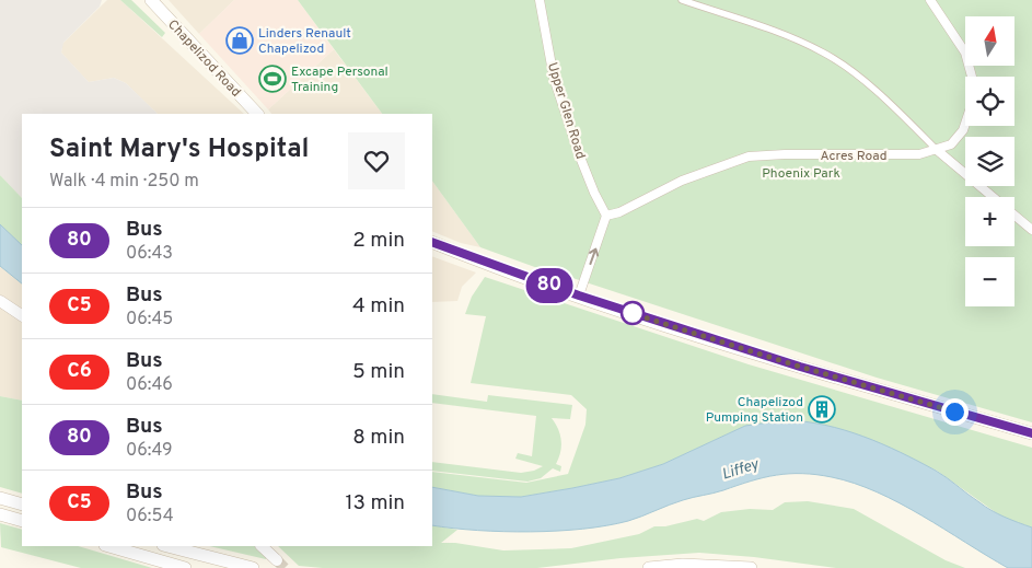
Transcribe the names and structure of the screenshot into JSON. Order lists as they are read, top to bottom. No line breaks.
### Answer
{"streets":{"main road":["Chapelizod Road"],"street":["Upper Glen Road","Acres Road"]},"crossings":[["Upper Glen Road","Acres Road"]],"water":["Liffey"],"parks":["Phoenix Park"],"places":{"shop":["Linders Renault Chapelizod"],"sports":["Excape Personal Training"],"building":["Chapelizod Pumping Station"]},"lines":["bus line 80"],"north":"top","page":{"on_map":"80","map_buttons":["+","−"],"heading":["Saint Mary's Hospital","Walk · 4 min · 250 m"],"list":[{"mark":"80","name":"Bus","note":"06:43","value":"2 min"},{"mark":"C5","name":"Bus","note":"06:45","value":"4 min"},{"mark":"C6","name":"Bus","note":"06:46","value":"5 min"},{"mark":"80","name":"Bus","note":"06:49","value":"8 min"},{"mark":"C5","name":"Bus","note":"06:54","value":"13 min"}]}}
